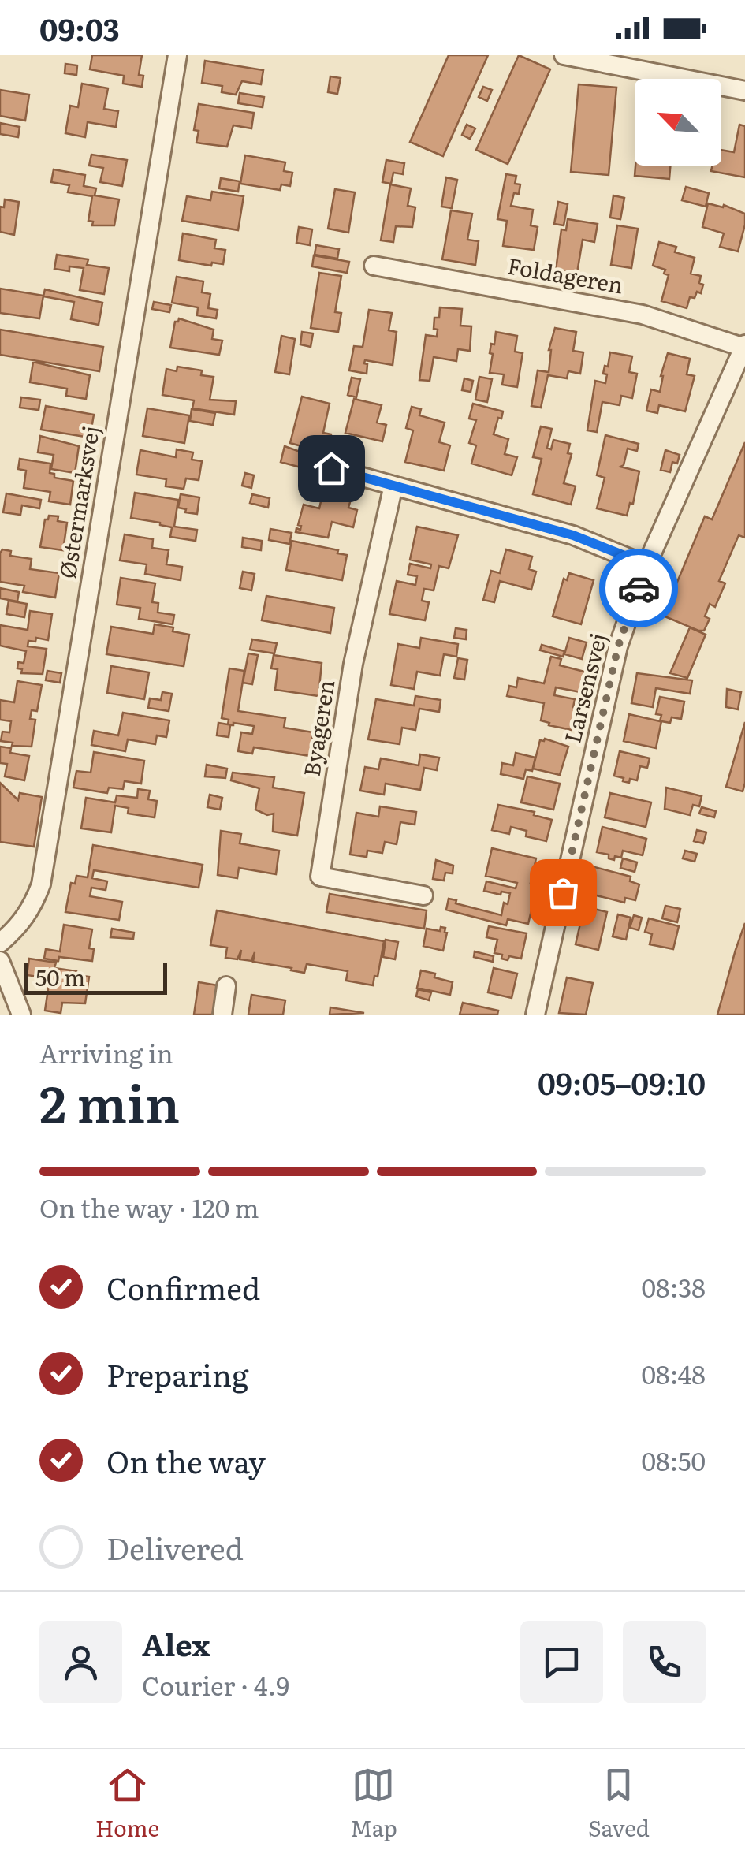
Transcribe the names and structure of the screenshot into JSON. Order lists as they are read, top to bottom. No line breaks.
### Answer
{"streets":{"street":["Foldageren","Østermarksvej","Larsensvej","Byageren"]},"crossings":[["Foldageren","Larsensvej"]],"scale_bar":"50 m","north":"top left","page":{"status":"09:03","scale":"50 m","heading":["2 min","Arriving in","09:05–09:10"],"panel":["Alex","Courier · 4.9"],"bar":"On the way · 120 m","list":[["Confirmed","08:38"],["Preparing","08:48"],["On the way","08:50"],"Delivered"],"tabs":["Home","Map","Saved"]}}
